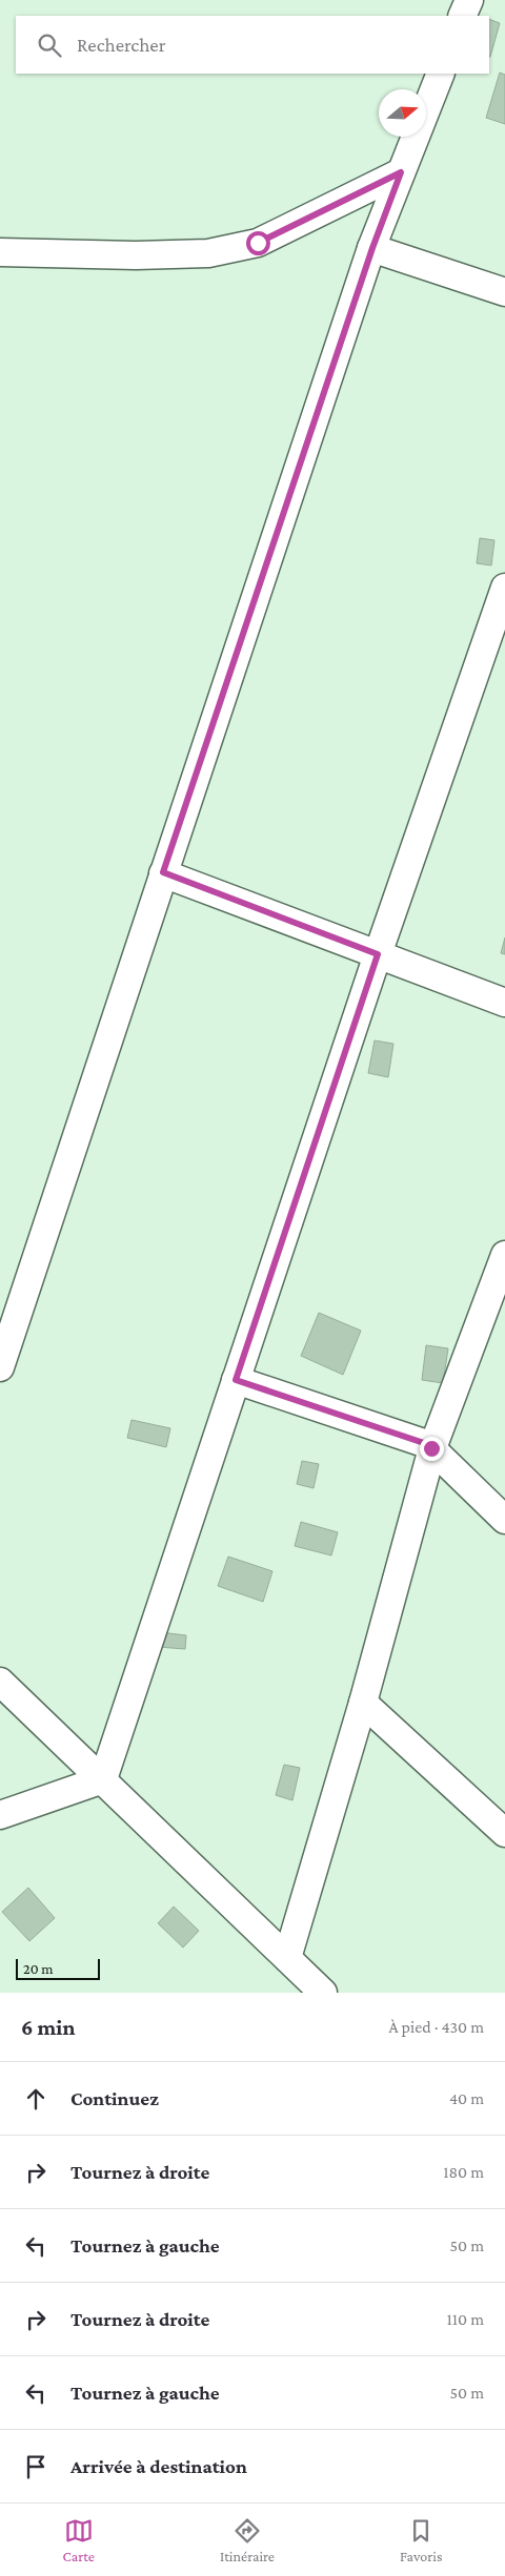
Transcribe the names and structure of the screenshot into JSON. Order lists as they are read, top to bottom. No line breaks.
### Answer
{"scale_bar":"20 m","north":"right","page":{"search":"Rechercher","scale":"20 m","heading":["6 min","À pied · 430 m"],"list":[["Continuez","40 m"],["Tournez à droite","180 m"],["Tournez à gauche","50 m"],["Tournez à droite","110 m"],["Tournez à gauche","50 m"],"Arrivée à destination"],"nav":["Carte","Itinéraire","Favoris"]}}
